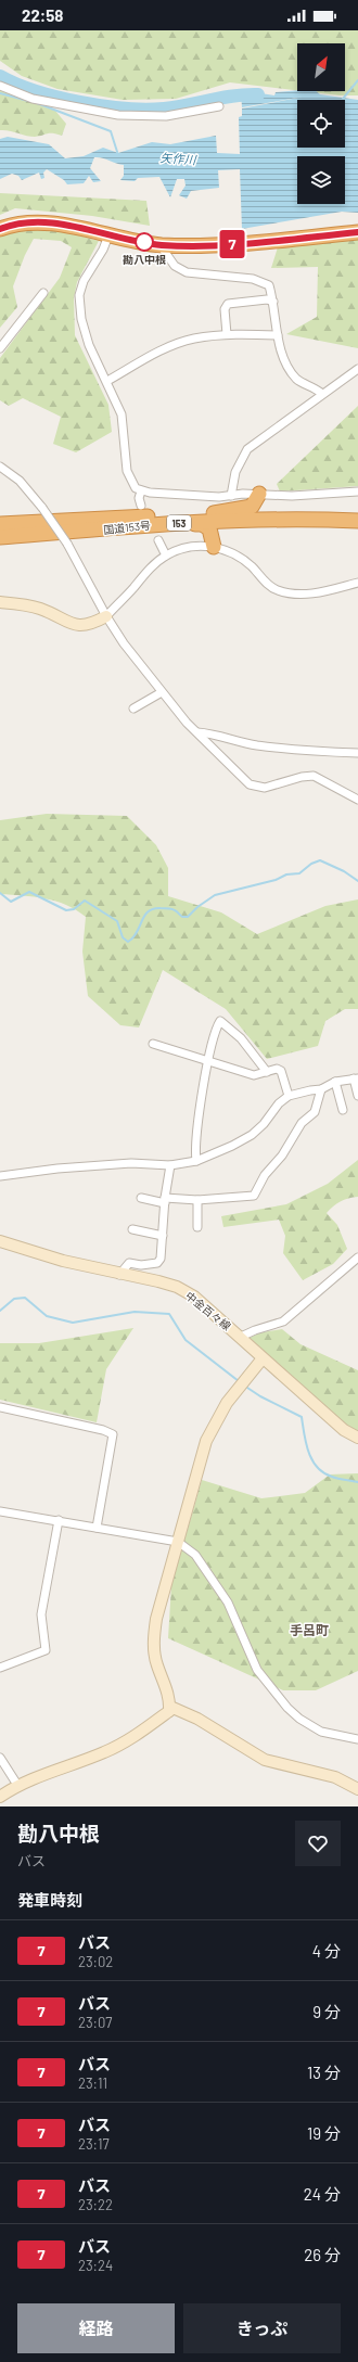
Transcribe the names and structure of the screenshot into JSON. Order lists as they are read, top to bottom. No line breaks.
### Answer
{"streets":{"highway":["153","国道153号"],"street":["中金百々線"]},"crossings":[["153","国道153号"]],"districts":["手呂町"],"water":["矢作川"],"places":["勘八中根"],"lines":["bus line 7"],"north":"top right","page":{"status":"22:58","on_map":"7","heading":[["勘八中根","バス"],"発車時刻"],"list":[{"mark":"7","name":"バス","note":"23:02","value":"4 分"},{"mark":"7","name":"バス","note":"23:07","value":"9 分"},{"mark":"7","name":"バス","note":"23:11","value":"13 分"},{"mark":"7","name":"バス","note":"23:17","value":"19 分"},{"mark":"7","name":"バス","note":"23:22","value":"24 分"},{"mark":"7","name":"バス","note":"23:24","value":"26 分"}],"buttons":["経路","きっぷ"]}}
